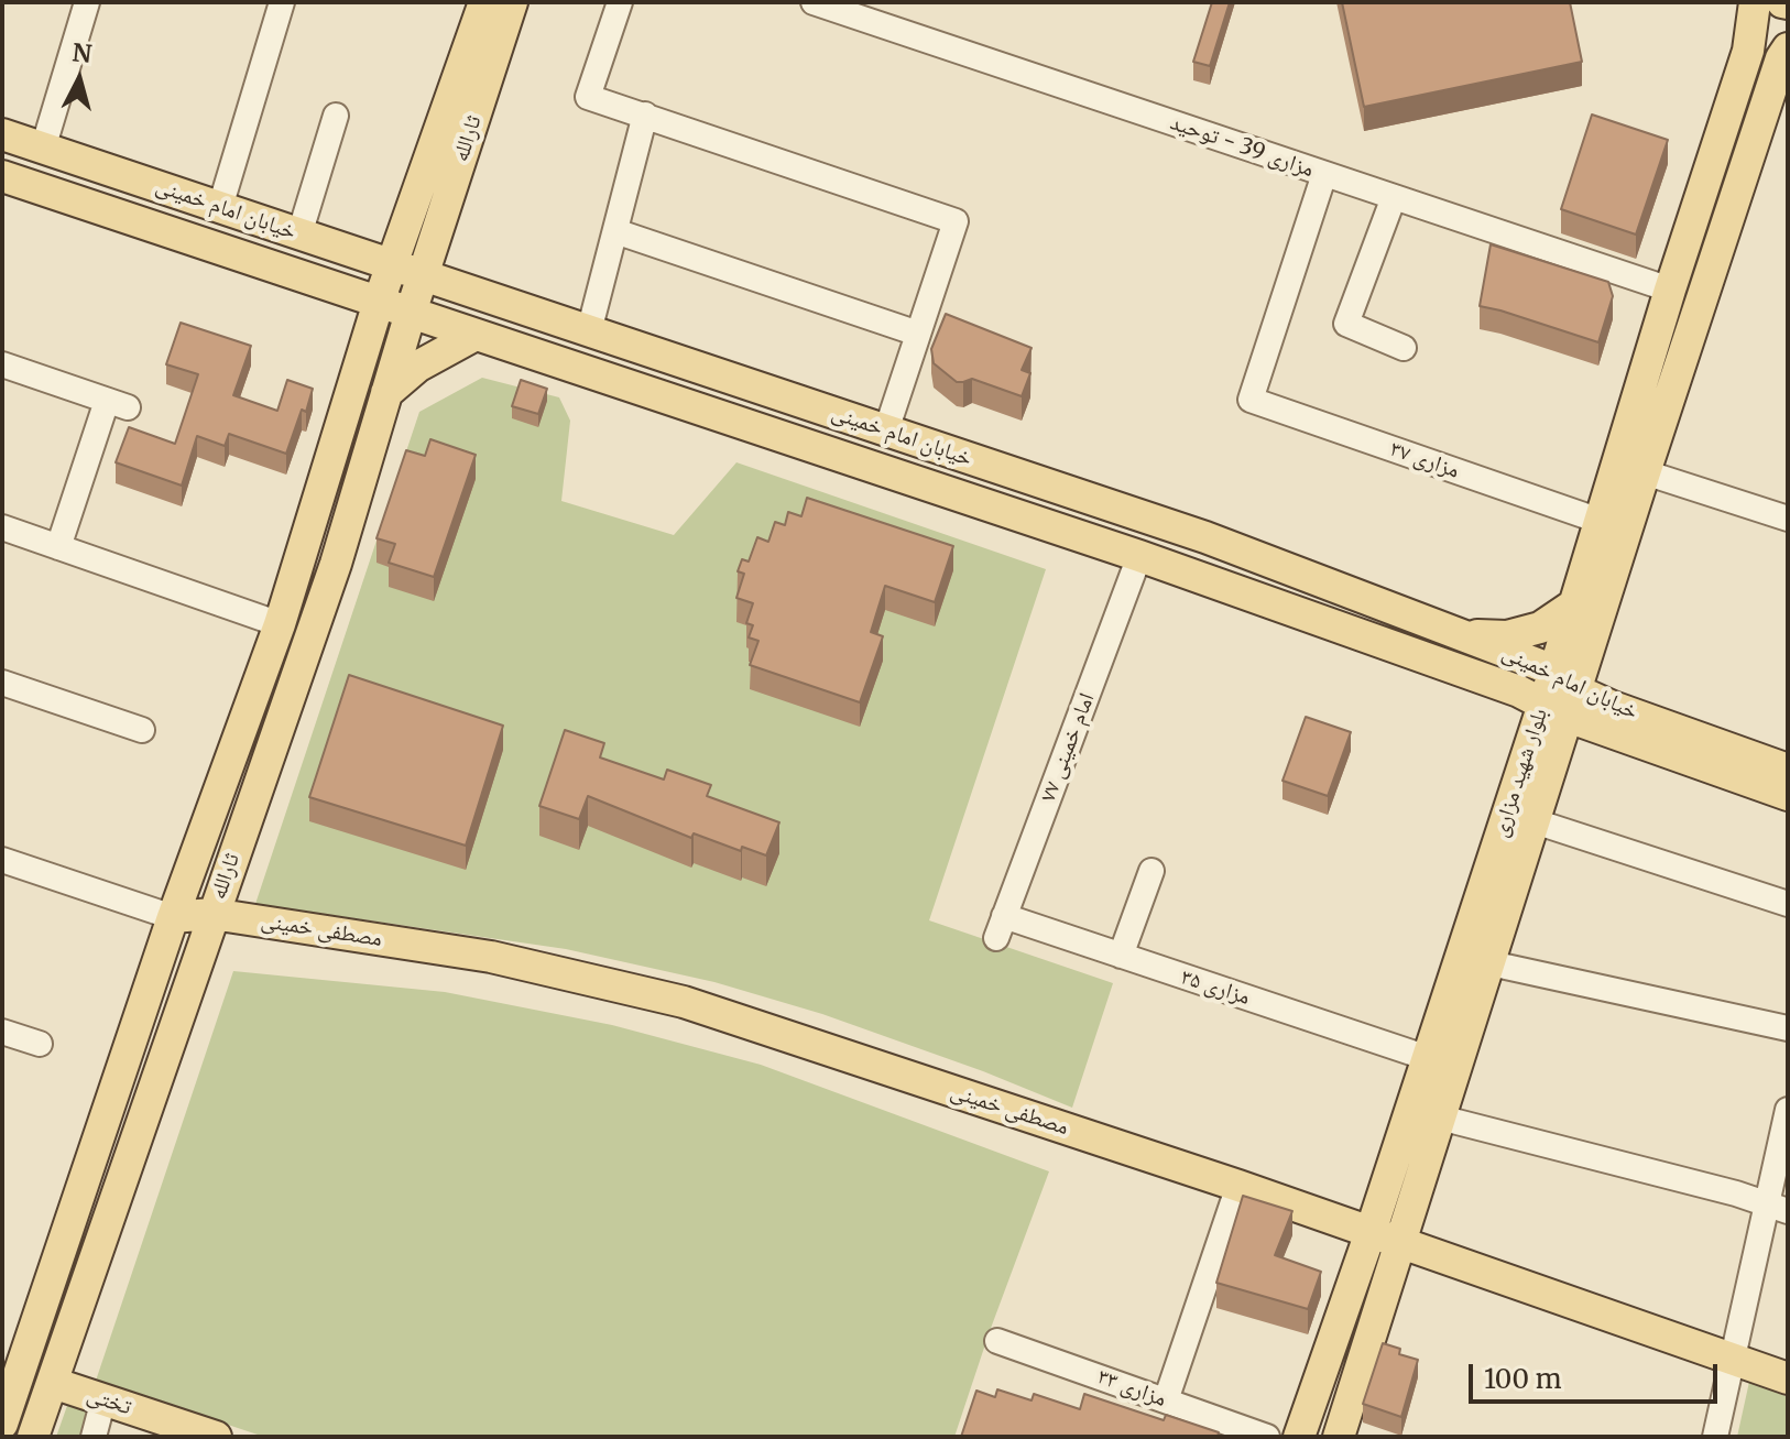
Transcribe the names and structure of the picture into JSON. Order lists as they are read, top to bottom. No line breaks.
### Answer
{"streets":{"main road":["ثارالله","خیابان امام خمینی","بلوار شهید مزاری","مصطفی خمینی","تختی"],"street":["مزاری 39 - توحید","مزاری ۳۷","امام خمینی ۷۷","مزاری ۳۵","مزاری ۳۳"]},"crossings":[["ثارالله","خیابان امام خمینی"],["ثارالله","مصطفی خمینی"],["ثارالله","تختی"],["مزاری 39 - توحید","مزاری ۳۷"],["مزاری 39 - توحید","بلوار شهید مزاری"],["خیابان امام خمینی","امام خمینی ۷۷"],["خیابان امام خمینی","بلوار شهید مزاری"],["مزاری ۳۷","بلوار شهید مزاری"],["امام خمینی ۷۷","مزاری ۳۵"],["بلوار شهید مزاری","مصطفی خمینی"],["بلوار شهید مزاری","مزاری ۳۵"]],"scale_bar":"100 m","north":"top"}
